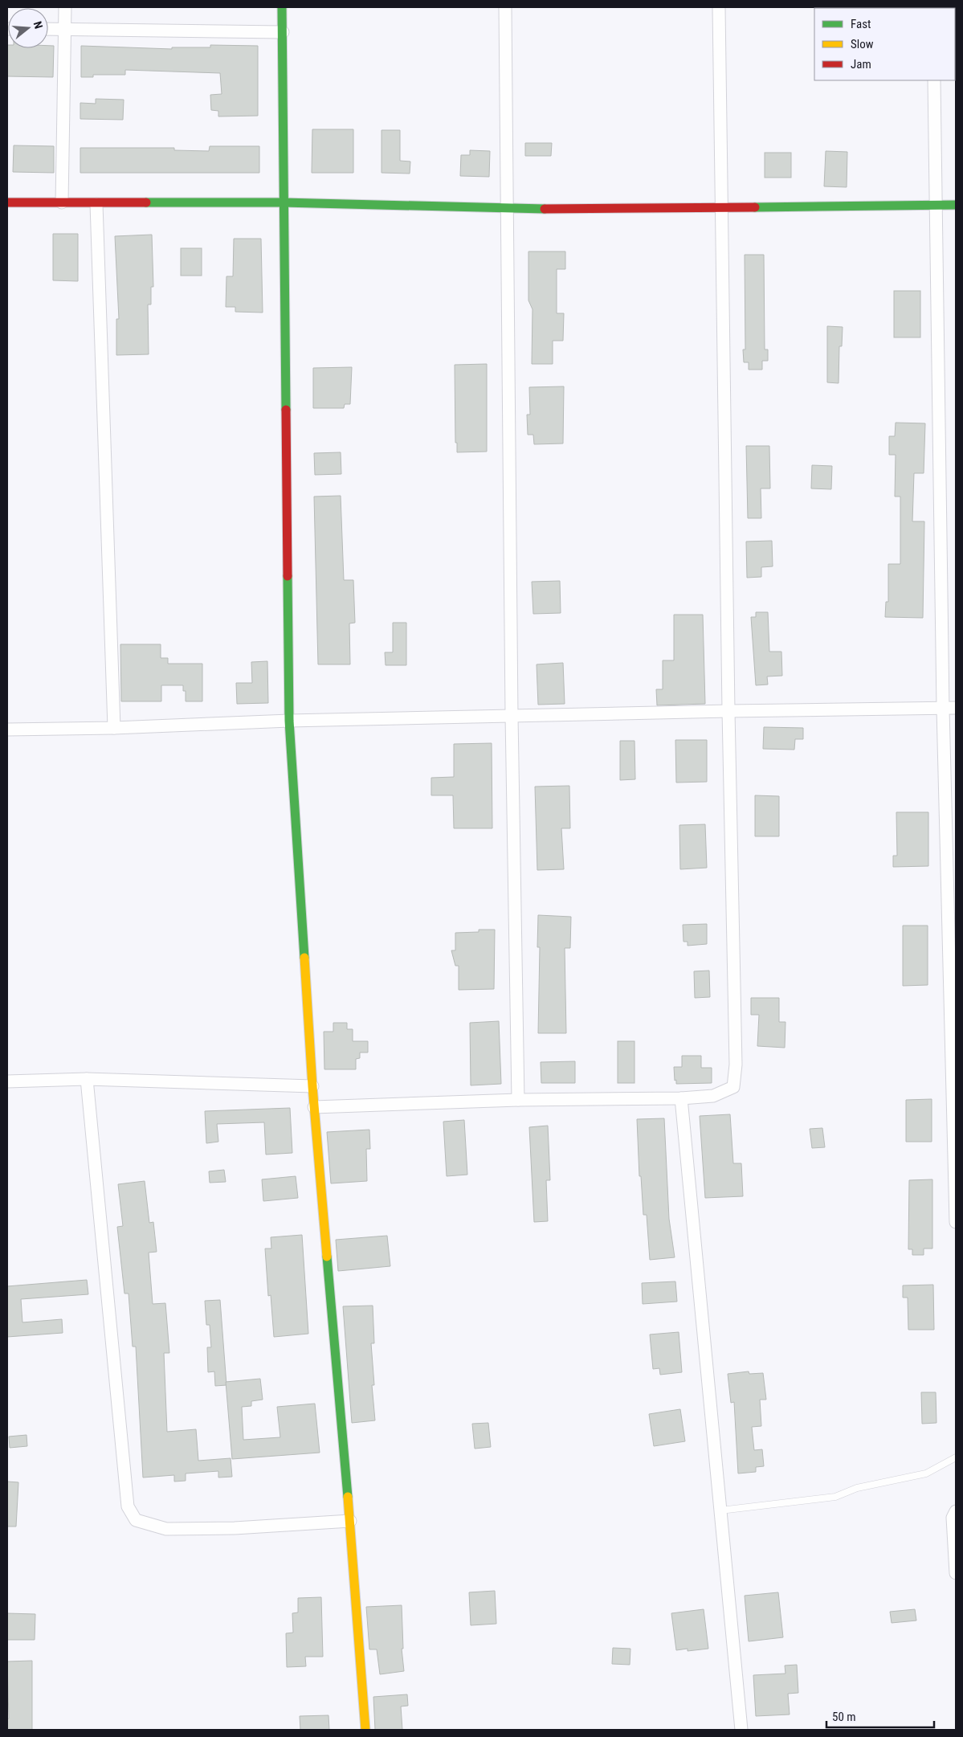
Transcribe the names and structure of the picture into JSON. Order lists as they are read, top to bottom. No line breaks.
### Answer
{"legend":["Fast","Slow","Jam"],"scale_bar":"50 m","north":"right"}
